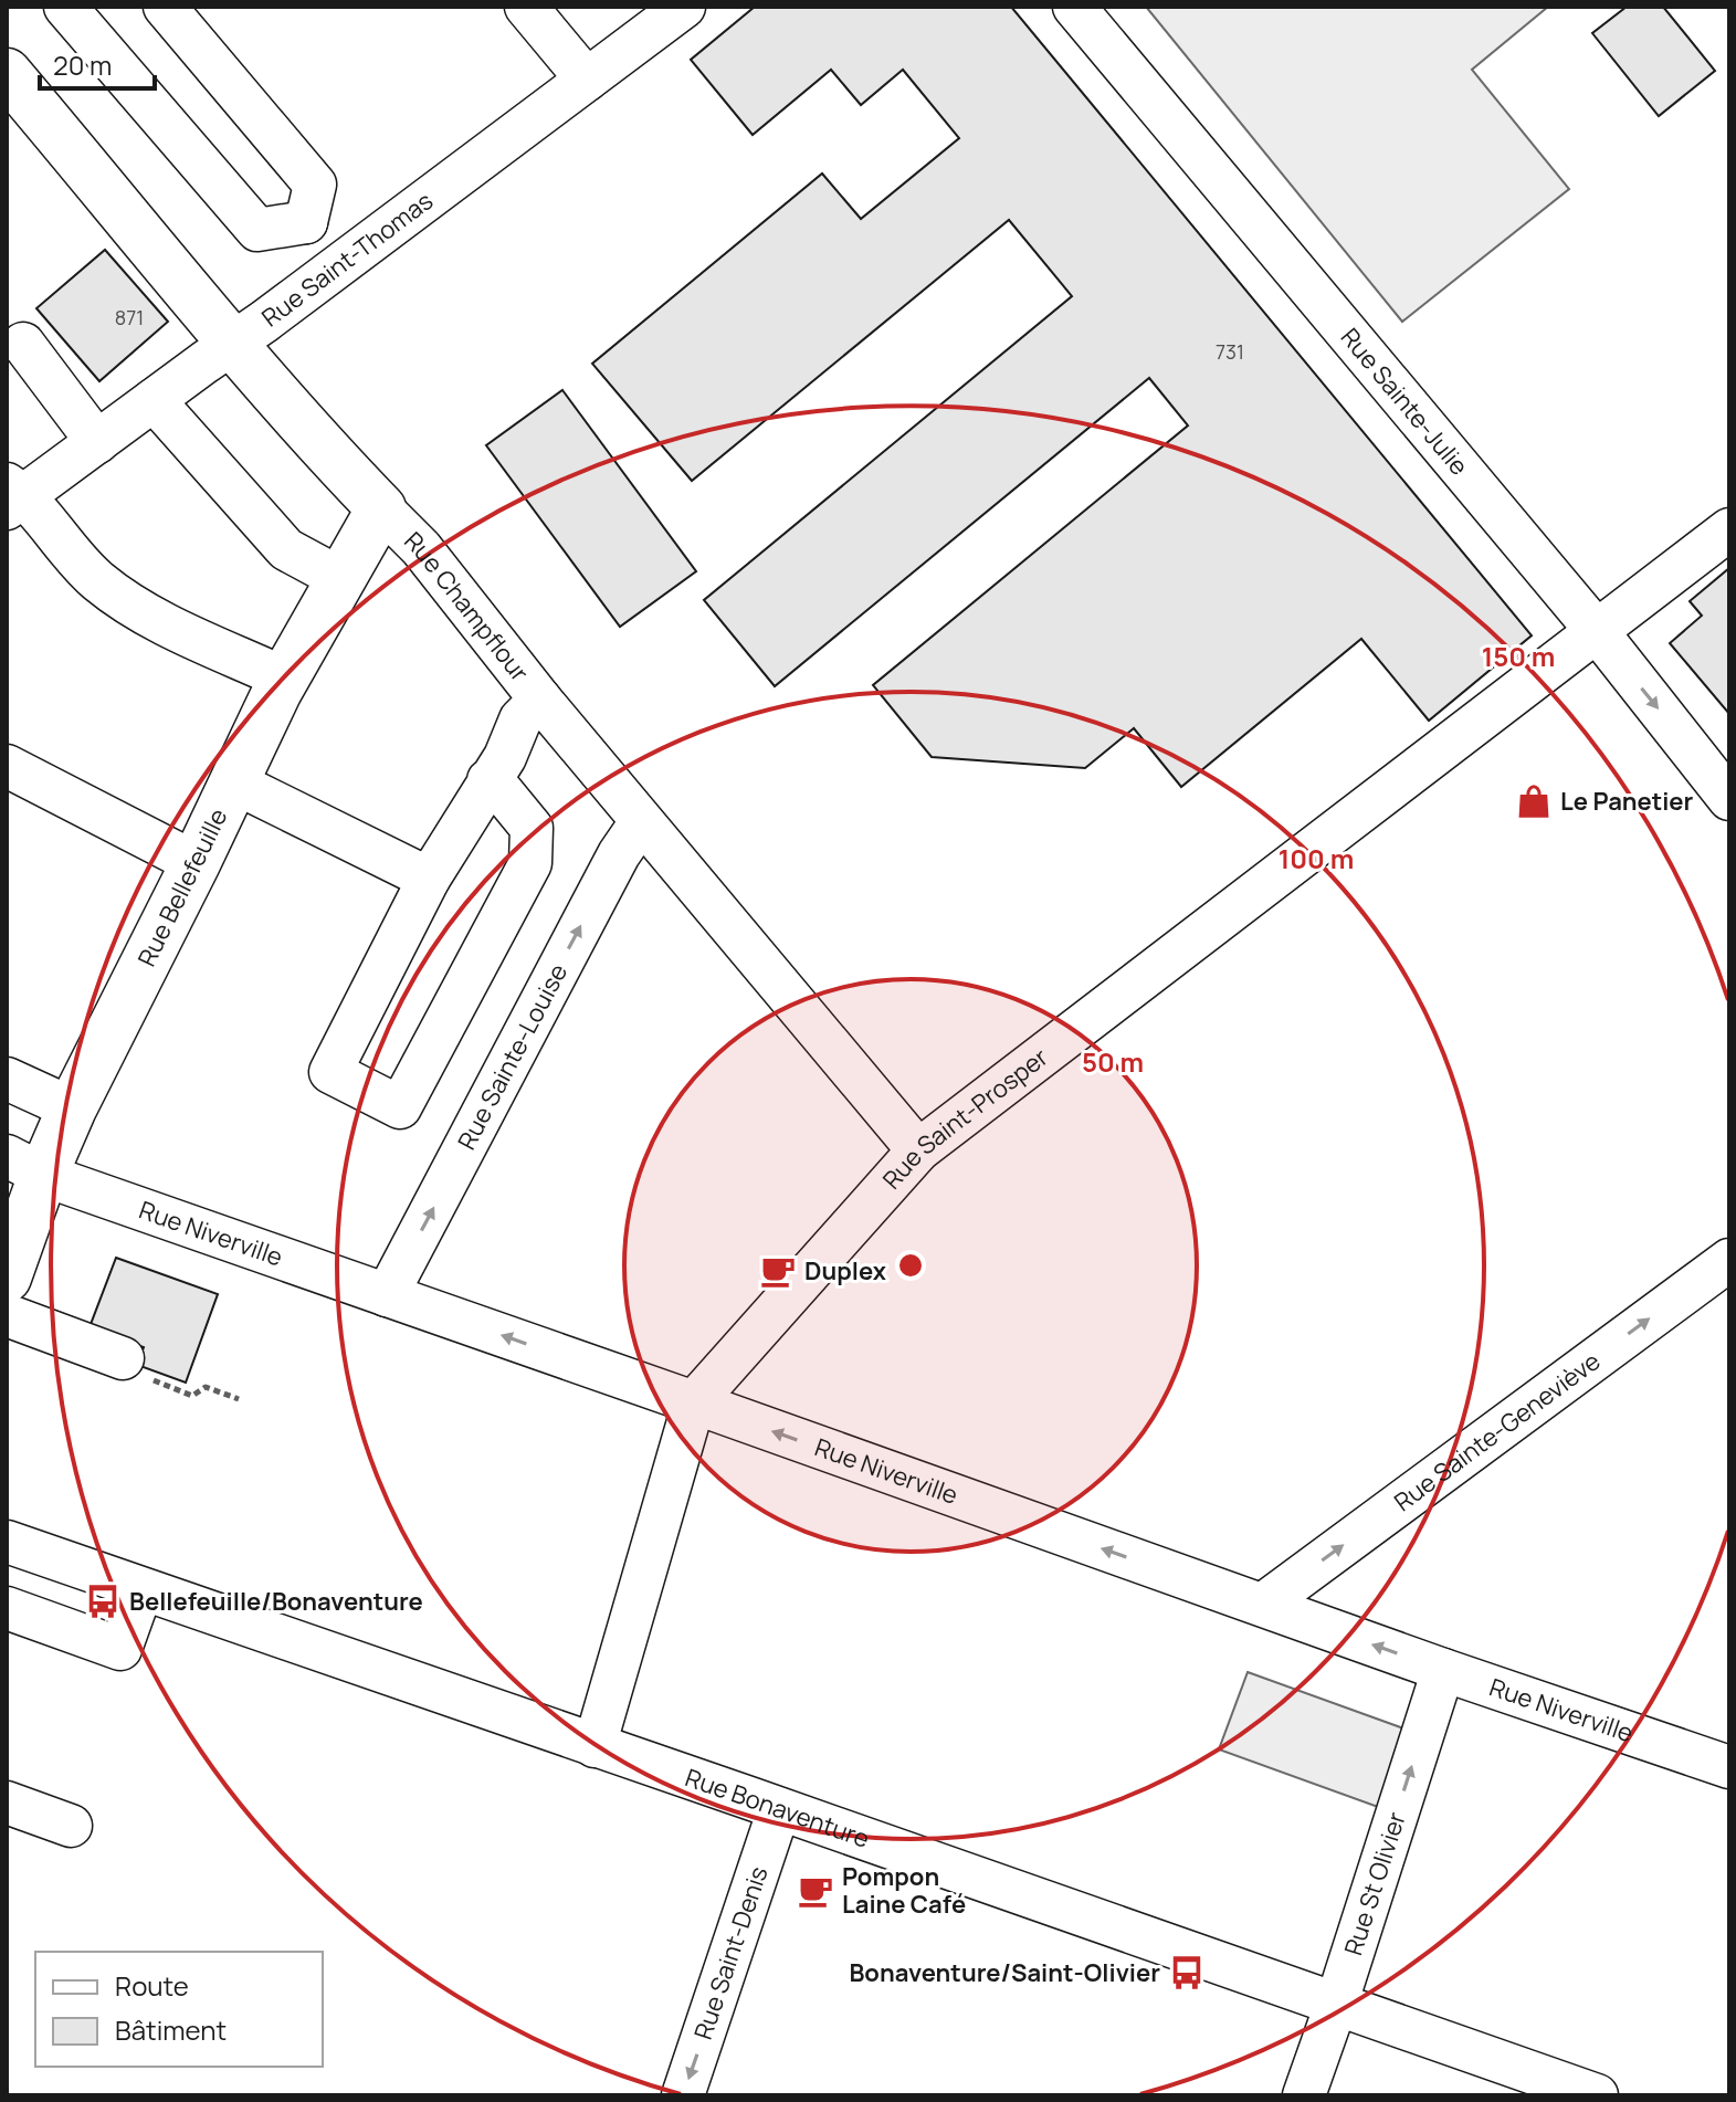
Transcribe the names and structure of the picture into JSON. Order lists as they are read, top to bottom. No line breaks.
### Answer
{"streets":{"main road":["Rue Champflour","Rue Bellefeuille"],"street":["Rue Saint-Thomas","Rue Sainte-Julie","Rue Sainte-Louise","Rue Saint-Prosper","Rue Niverville","Rue Sainte-Geneviève","Rue Bonaventure","Rue St Olivier","Rue Saint-Denis"]},"crossings":[["Rue Saint-Thomas","Rue Champflour"],["Rue Sainte-Julie","Rue Saint-Prosper"],["Rue Champflour","Rue Bellefeuille"],["Rue Champflour","Rue Sainte-Louise"],["Rue Champflour","Rue Saint-Prosper"],["Rue Bellefeuille","Rue Niverville"],["Rue Sainte-Louise","Rue Niverville"],["Rue Saint-Prosper","Rue Niverville"],["Rue Saint-Prosper","Rue Bonaventure"],["Rue Niverville","Rue Sainte-Geneviève"],["Rue Niverville","Rue St Olivier"],["Rue Bonaventure","Rue St Olivier"],["Rue Bonaventure","Rue Saint-Denis"]],"one_way":["Rue Niverville","Rue Sainte-Geneviève","Rue St Olivier","Rue Saint-Denis"],"places":{"shop":["Le Panetier"],"cafe":["Duplex","Pompon Laine Café"],"bus stop":["Bellefeuille/Bonaventure","Bonaventure/Saint-Olivier"]},"house_numbers":["871","731"],"legend":["Route","Bâtiment"],"scale_bar":"20 m","rings":["150 m","100 m","50 m"]}
